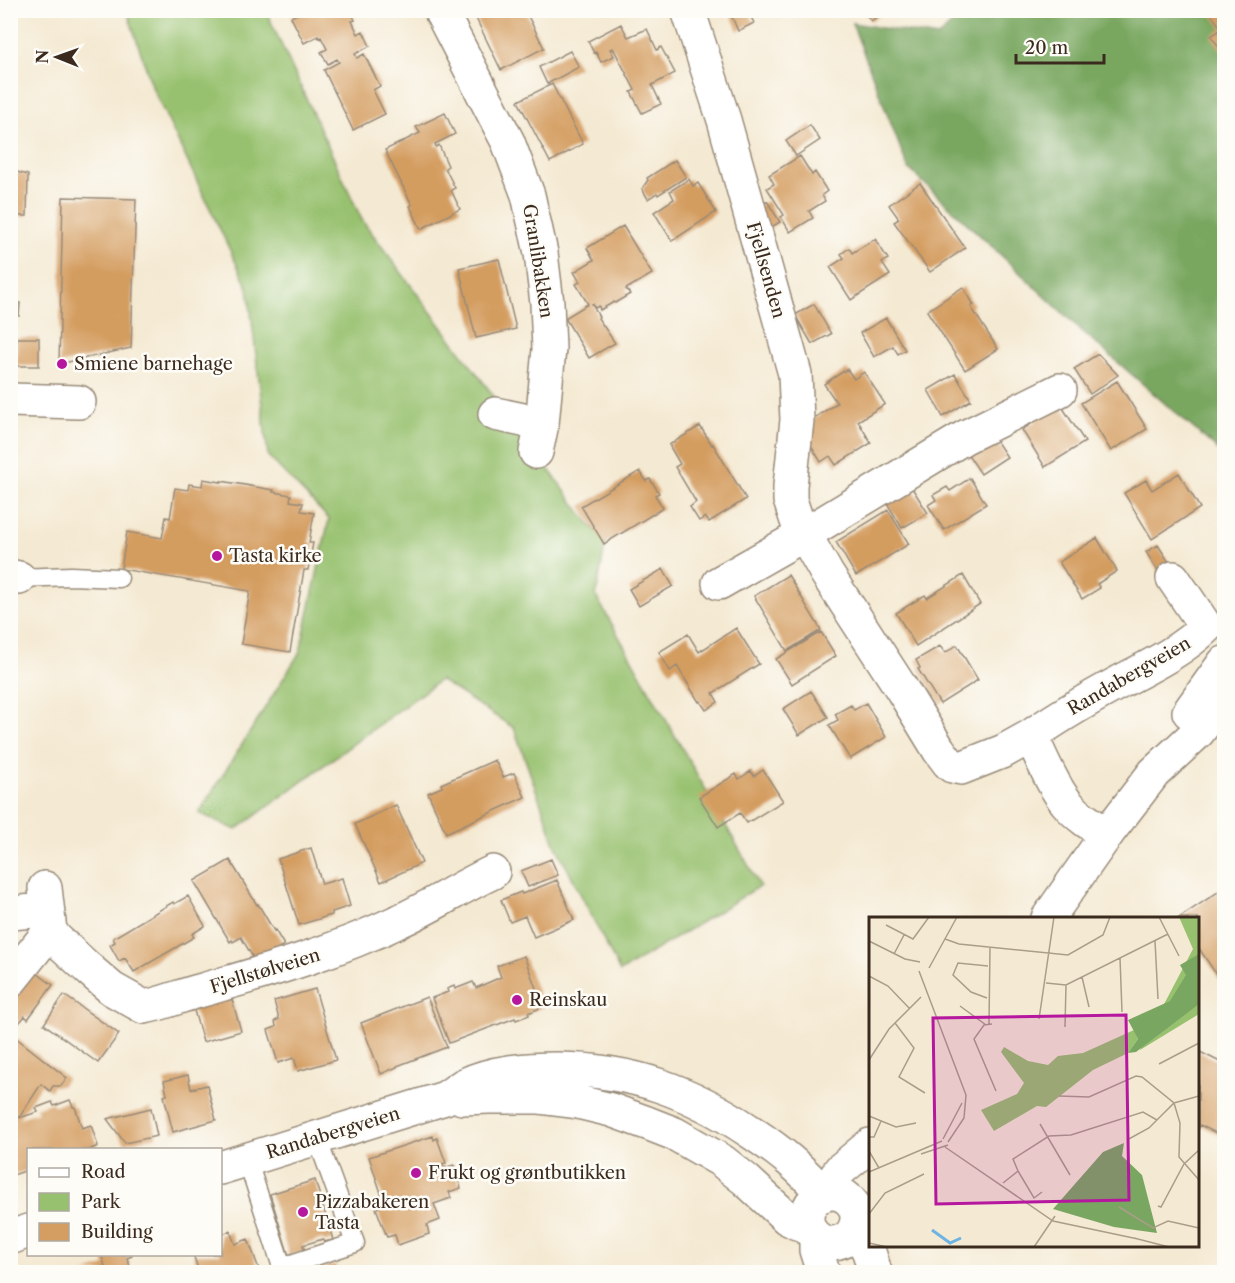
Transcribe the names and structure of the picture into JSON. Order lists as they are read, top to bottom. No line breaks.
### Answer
{"streets":{"street":["Granlibakken","Fjellsenden","Randabergveien","Fjellstølveien"]},"crossings":[["Fjellsenden","Randabergveien"]],"places":["Smiene barnehage","Tasta kirke","Reinskau","Frukt og grøntbutikken","Pizzabakeren Tasta"],"legend":["Road","Park","Building"],"scale_bar":"20 m","north":"left"}
